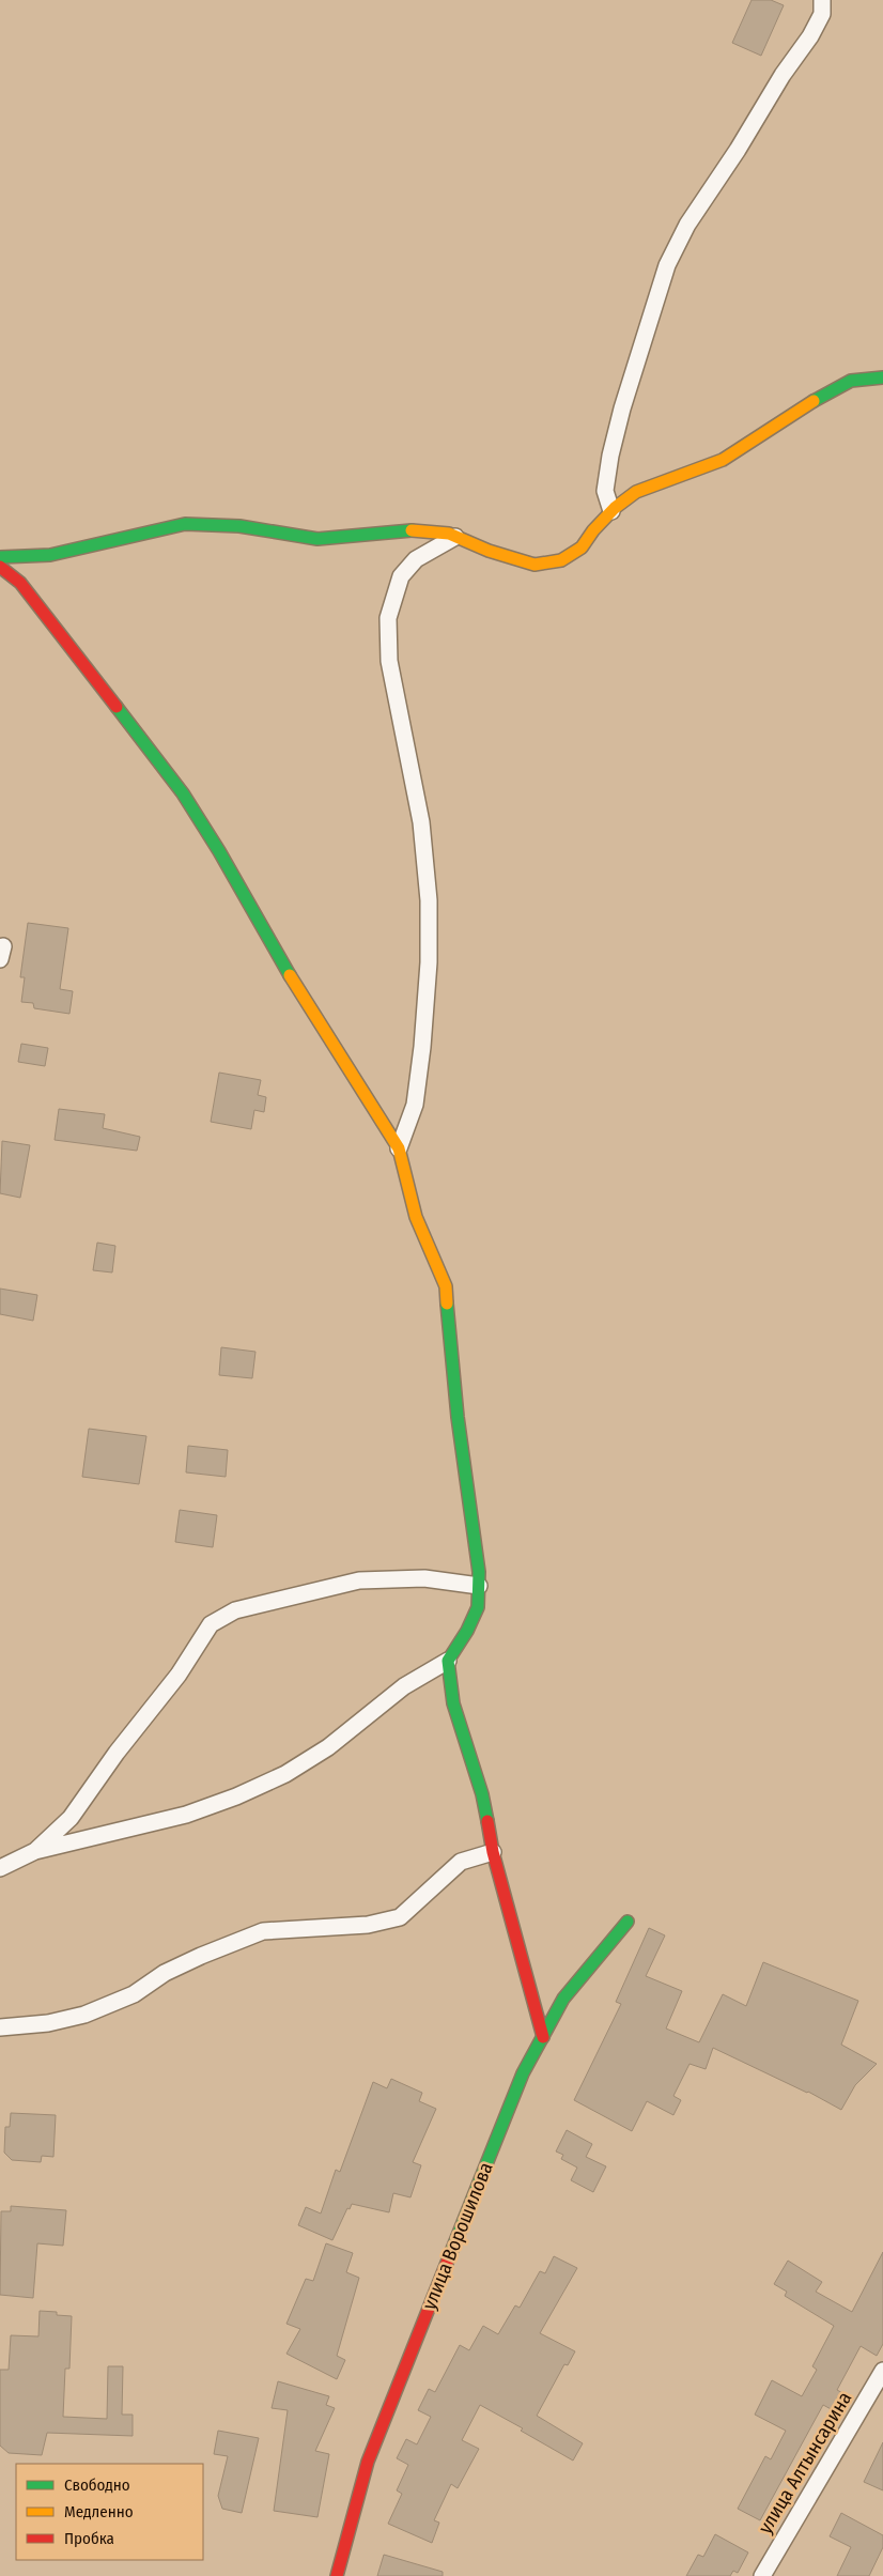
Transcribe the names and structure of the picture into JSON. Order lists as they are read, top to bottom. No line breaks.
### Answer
{"streets":{"street":["улица Ворошилова","улица Алтынсарина"]},"legend":["Свободно","Медленно","Пробка"]}
